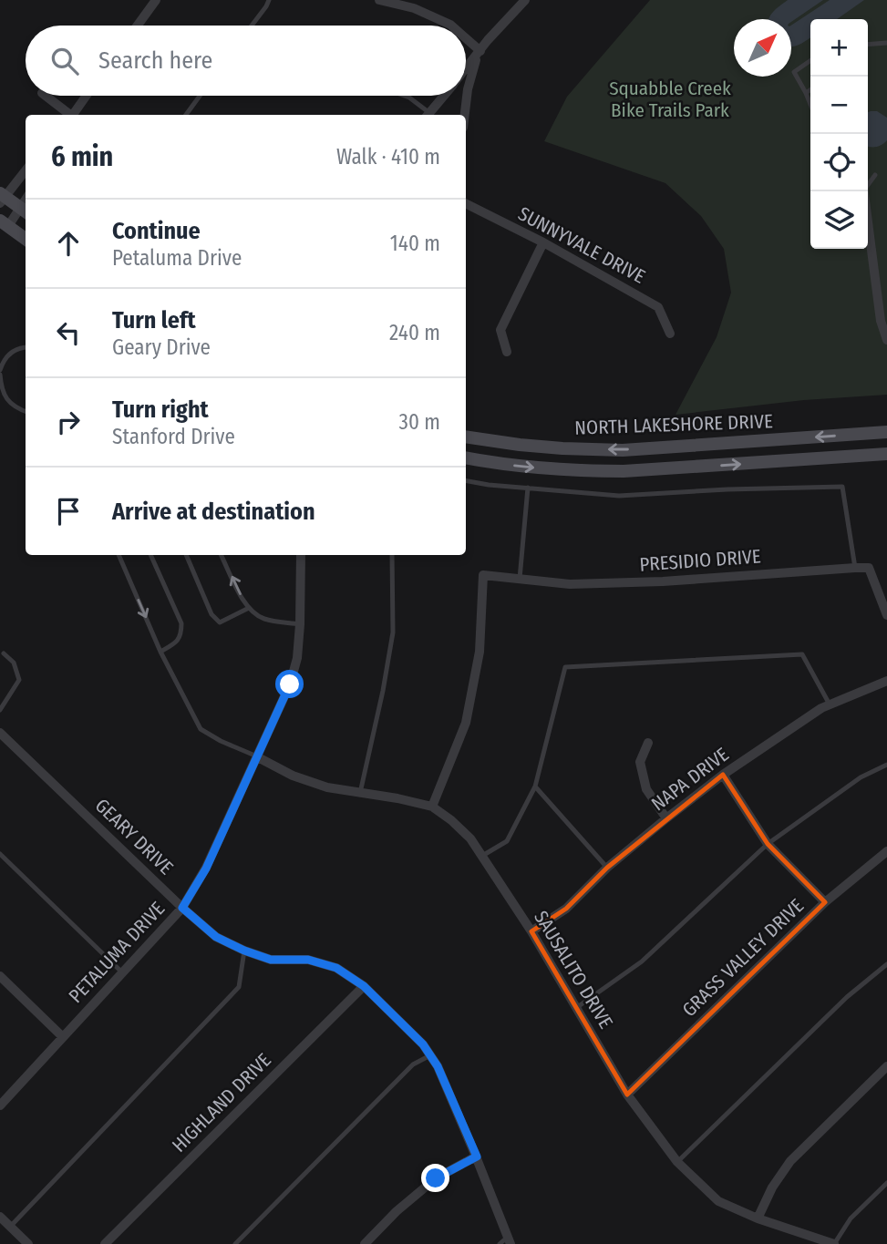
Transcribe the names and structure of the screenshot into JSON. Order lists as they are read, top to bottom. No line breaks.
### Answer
{"streets":{"main road":["NORTH LAKESHORE DRIVE"],"street":["SUNNYVALE DRIVE","PRESIDIO DRIVE","NAPA DRIVE","GEARY DRIVE","PETALUMA DRIVE","GRASS VALLEY DRIVE","SAUSALITO DRIVE","HIGHLAND DRIVE"]},"crossings":[["PRESIDIO DRIVE","SAUSALITO DRIVE"],["NAPA DRIVE","SAUSALITO DRIVE"],["GEARY DRIVE","PETALUMA DRIVE"],["GEARY DRIVE","HIGHLAND DRIVE"],["PETALUMA DRIVE","SAUSALITO DRIVE"],["GRASS VALLEY DRIVE","SAUSALITO DRIVE"]],"parks":["Squabble Creek Bike Trails Park"],"north":"top right","page":{"map_buttons":["+","−"],"search":"Search here","heading":["6 min","Walk · 410 m"],"list":[["Continue","Petaluma Drive","140 m"],["Turn left","Geary Drive","240 m"],["Turn right","Stanford Drive","30 m"],"Arrive at destination"]}}
